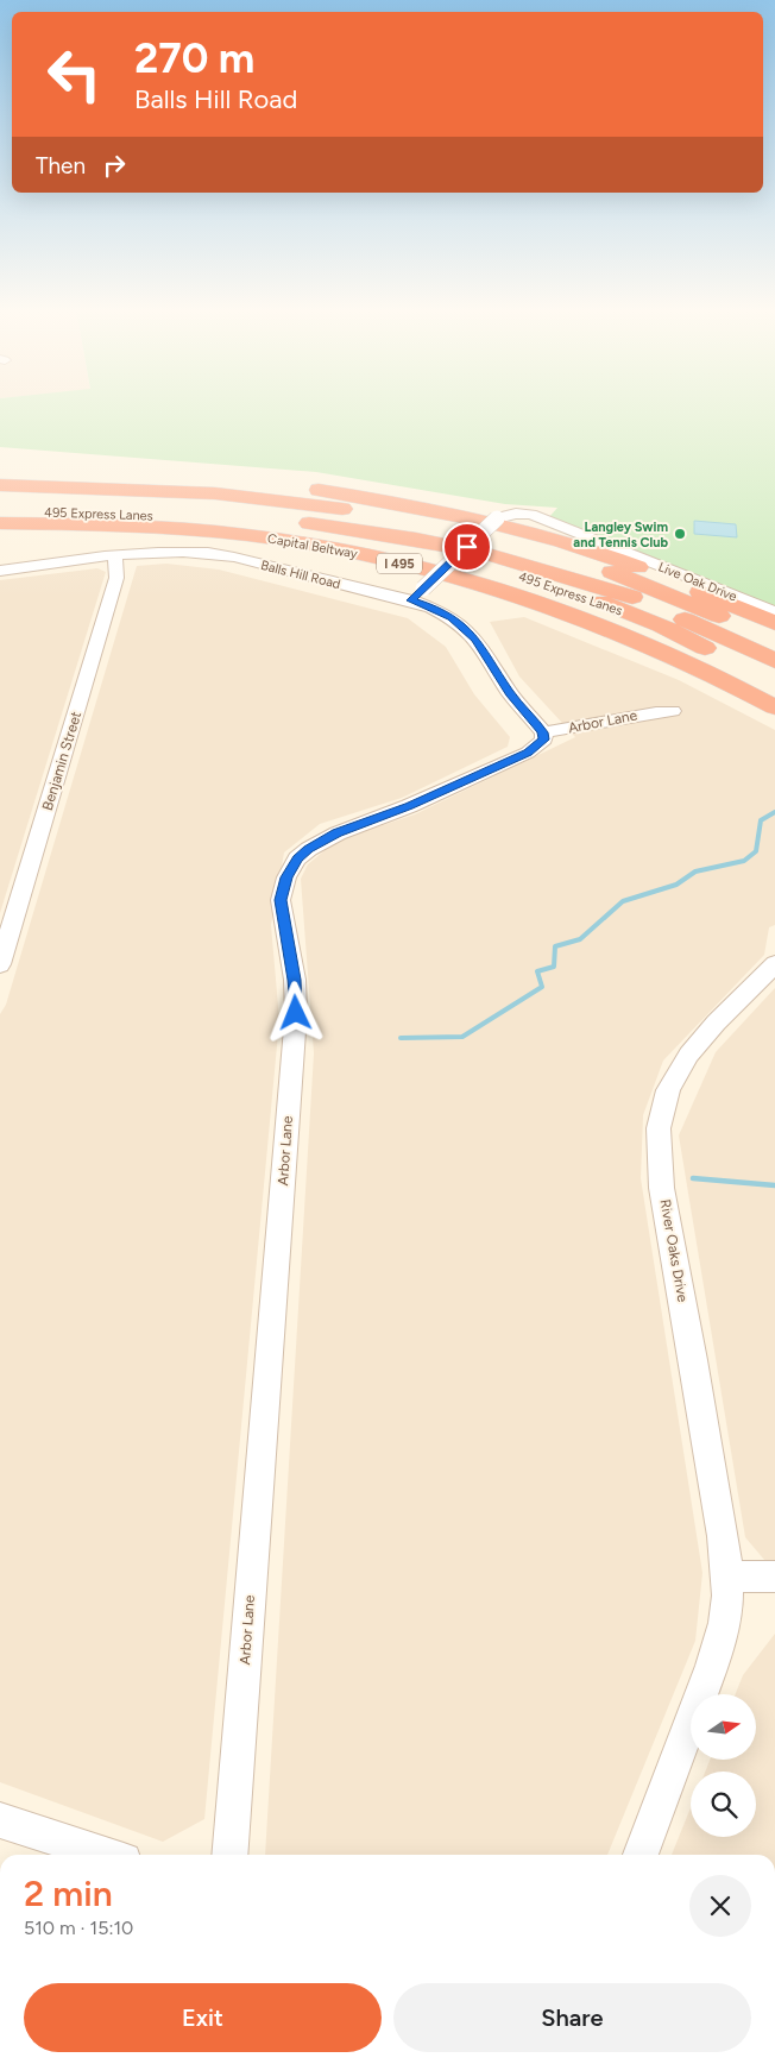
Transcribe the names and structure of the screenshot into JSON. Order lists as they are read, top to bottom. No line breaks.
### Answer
{"streets":{"highway":["495 Express Lanes","Capital Beltway","I 495"],"street":["Balls Hill Road","Live Oak Drive","Arbor Lane","Benjamin Street","River Oaks Drive"]},"crossings":[["Balls Hill Road","Live Oak Drive"],["Balls Hill Road","Arbor Lane"],["Balls Hill Road","Benjamin Street"]],"places":["Langley Swim and Tennis Club"],"north":"right","page":{"turn":["270 m","Balls Hill Road"],"then":"Then","heading":["2 min","510 m · 15:10"],"buttons":["Exit","Share"]}}
